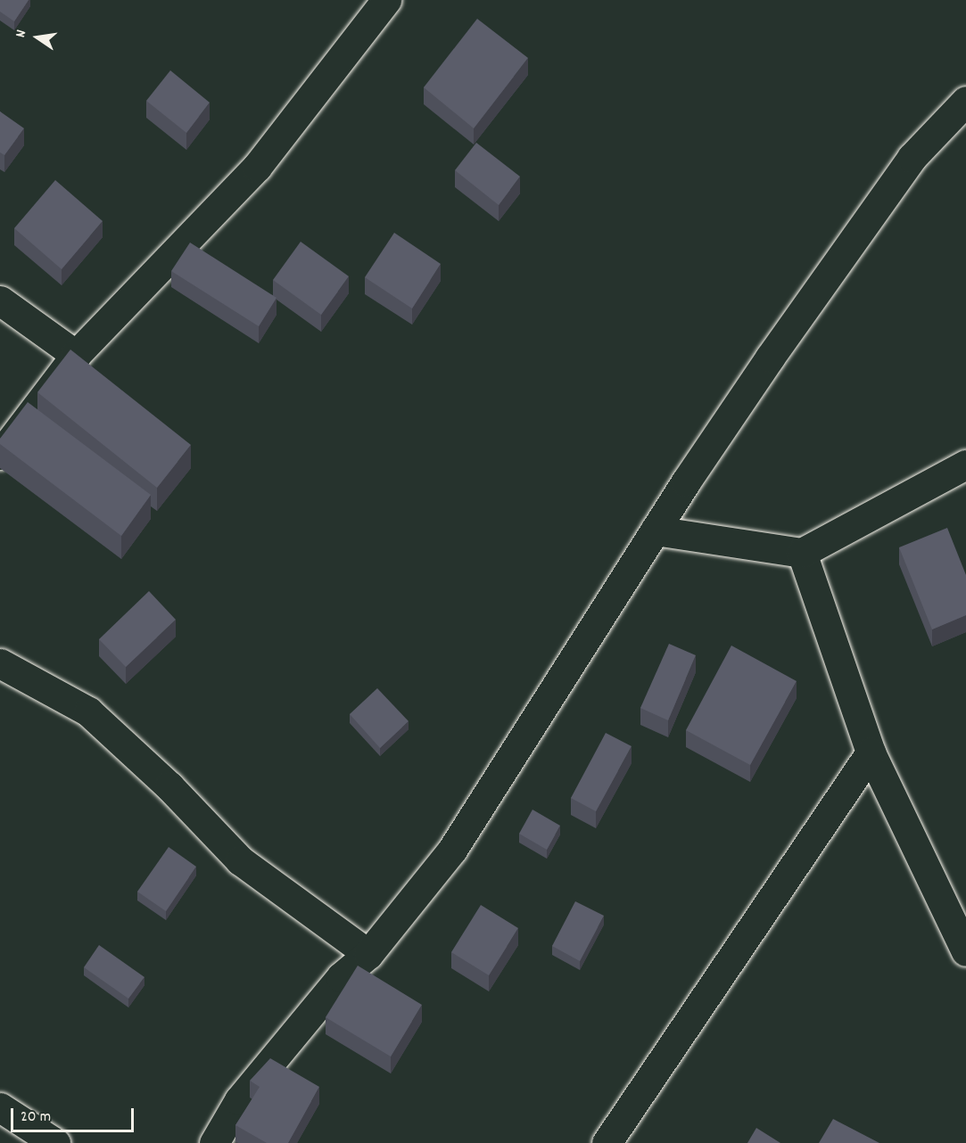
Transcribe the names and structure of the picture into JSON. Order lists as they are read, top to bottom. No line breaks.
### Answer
{"scale_bar":"20 m","north":"left"}
